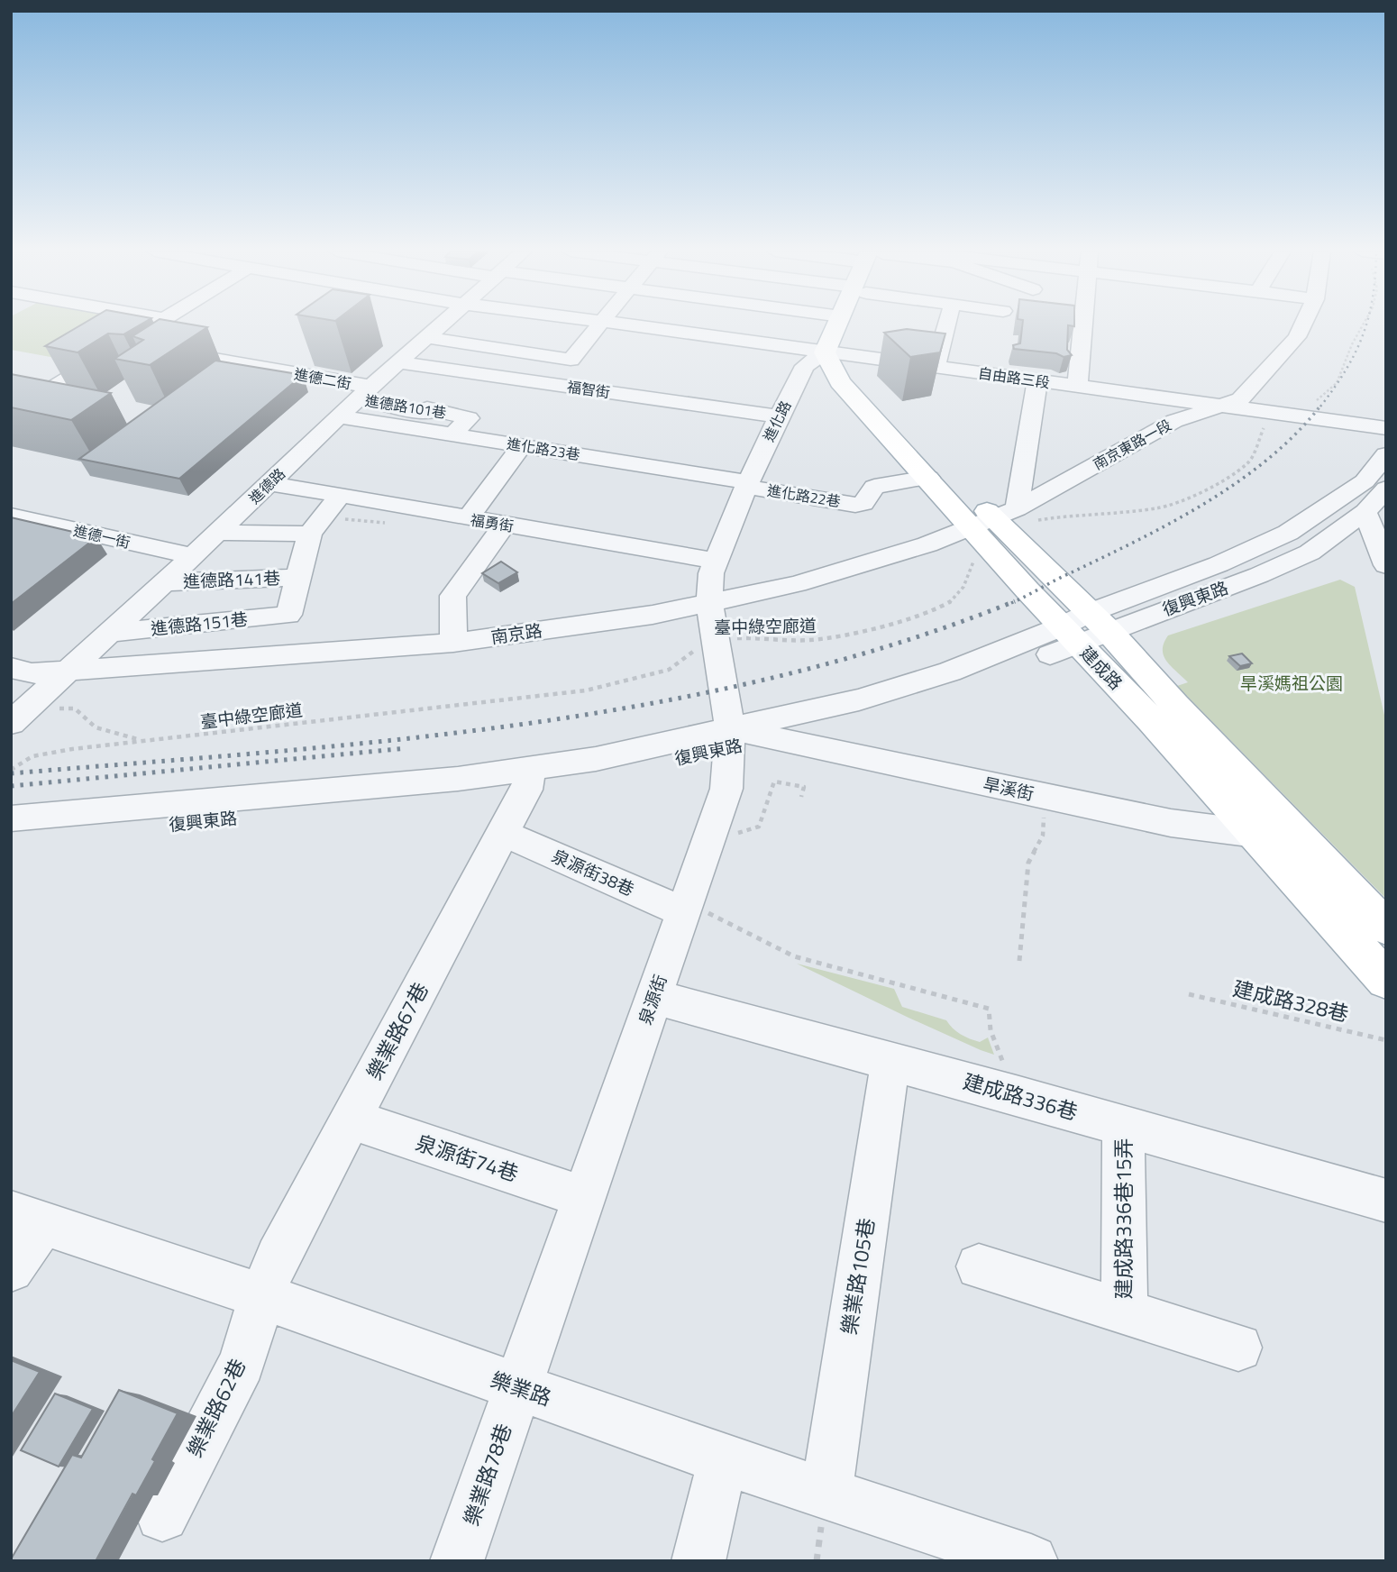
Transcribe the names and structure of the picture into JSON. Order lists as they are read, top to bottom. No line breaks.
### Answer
{"streets":{"main road":["進化路","建成路"],"street":["自由路三段","進德二街","福智街","進德路101巷","南京東路一段","進化路23巷","進德路","進化路22巷","福勇街","進德一街","進德路141巷","復興東路","進德路151巷","南京路","旱溪街","泉源街38巷","泉源街","樂業路67巷","建成路336巷","泉源街74巷","建成路336巷15弄","樂業路105巷","樂業路","樂業路62巷","樂業路78巷"],"path":["臺中綠空廊道","建成路328巷"]},"crossings":[["自由路三段","進化路"],["自由路三段","南京東路一段"],["自由路三段","臺中綠空廊道"],["自由路三段","建成路"],["進德二街","進德路101巷"],["進德二街","進德路"],["福智街","進化路"],["福智街","進德路"],["進德路101巷","進化路23巷"],["進德路101巷","進德路"],["進化路","進化路23巷"],["進化路","進化路22巷"],["進化路","福勇街"],["進化路","南京路"],["進化路","建成路"],["進化路","泉源街"],["南京東路一段","臺中綠空廊道"],["南京東路一段","南京路"],["南京東路一段","建成路"],["進化路23巷","進德路"],["進化路23巷","進化路22巷"],["進德路","福勇街"],["進德路","進德一街"],["進德路","進德路141巷"],["進德路","進德路151巷"],["進德路","南京路"],["進化路22巷","建成路"],["進德路141巷","進德路151巷"],["復興東路","建成路"],["復興東路","旱溪街"],["復興東路","泉源街"],["復興東路","樂業路67巷"],["臺中綠空廊道","南京路"],["臺中綠空廊道","建成路"],["臺中綠空廊道","泉源街"],["南京路","建成路"],["南京路","泉源街"],["建成路","旱溪街"],["旱溪街","泉源街"],["泉源街38巷","泉源街"],["泉源街38巷","樂業路67巷"],["泉源街","建成路336巷"],["泉源街","泉源街74巷"],["泉源街","樂業路"],["泉源街","樂業路78巷"],["樂業路67巷","泉源街74巷"],["樂業路67巷","樂業路"],["樂業路67巷","樂業路62巷"],["建成路336巷","建成路336巷15弄"],["建成路336巷","樂業路105巷"],["樂業路105巷","樂業路"],["樂業路","樂業路62巷"],["樂業路","樂業路78巷"]],"parks":["旱溪媽祖公園"]}
